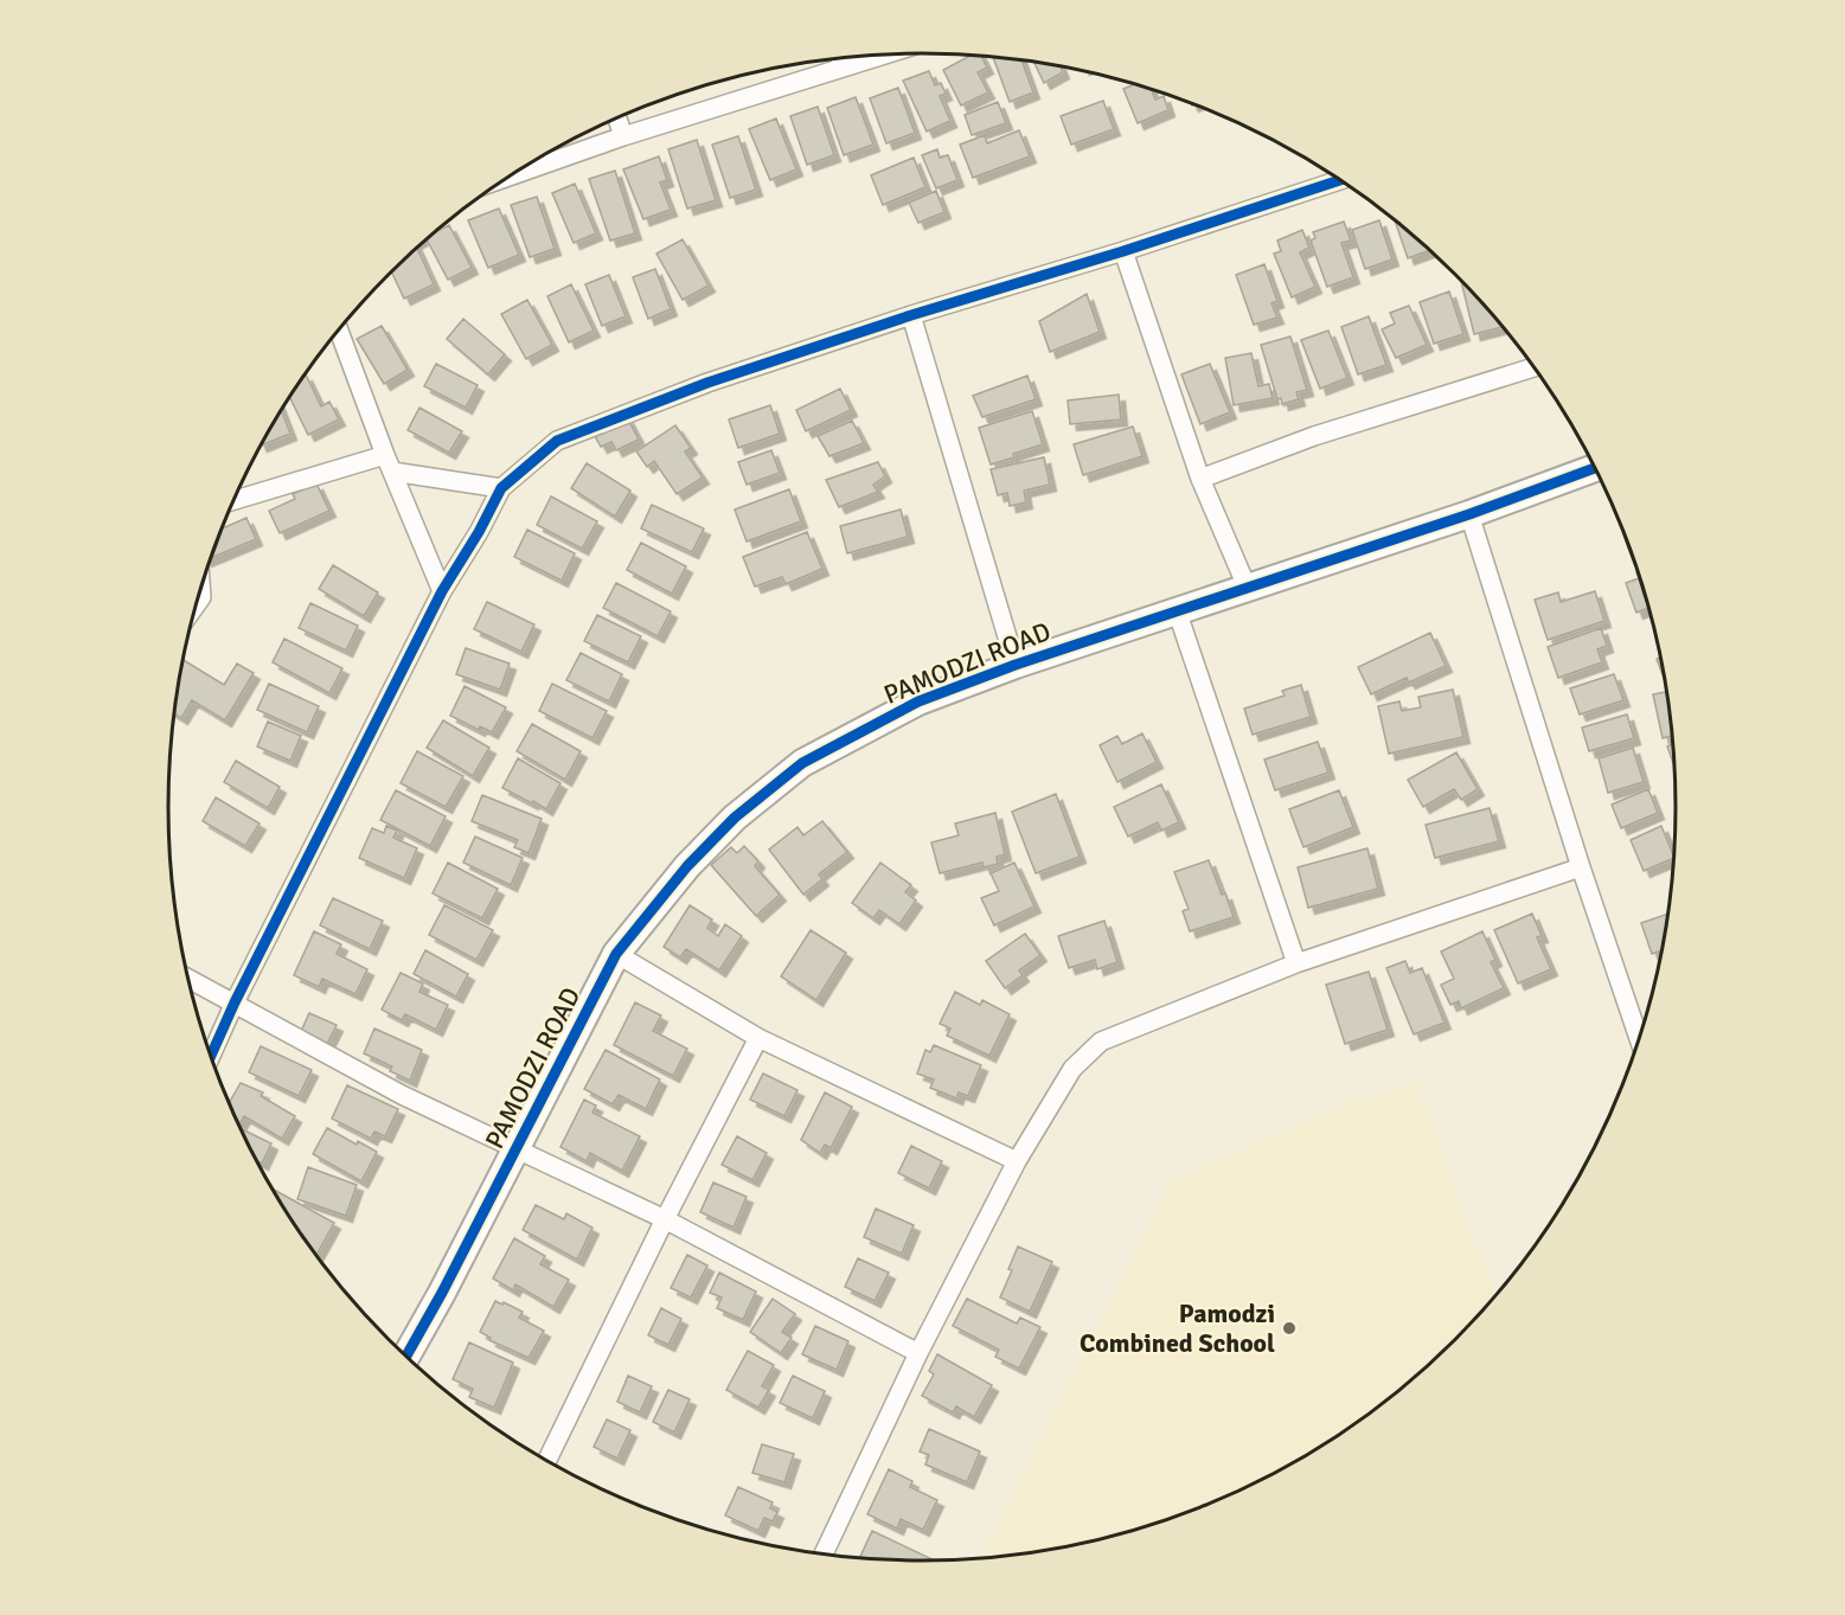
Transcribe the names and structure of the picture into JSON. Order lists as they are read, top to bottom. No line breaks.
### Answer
{"streets":{"street":["PAMODZI ROAD"]},"places":["Pamodzi Combined School"]}
